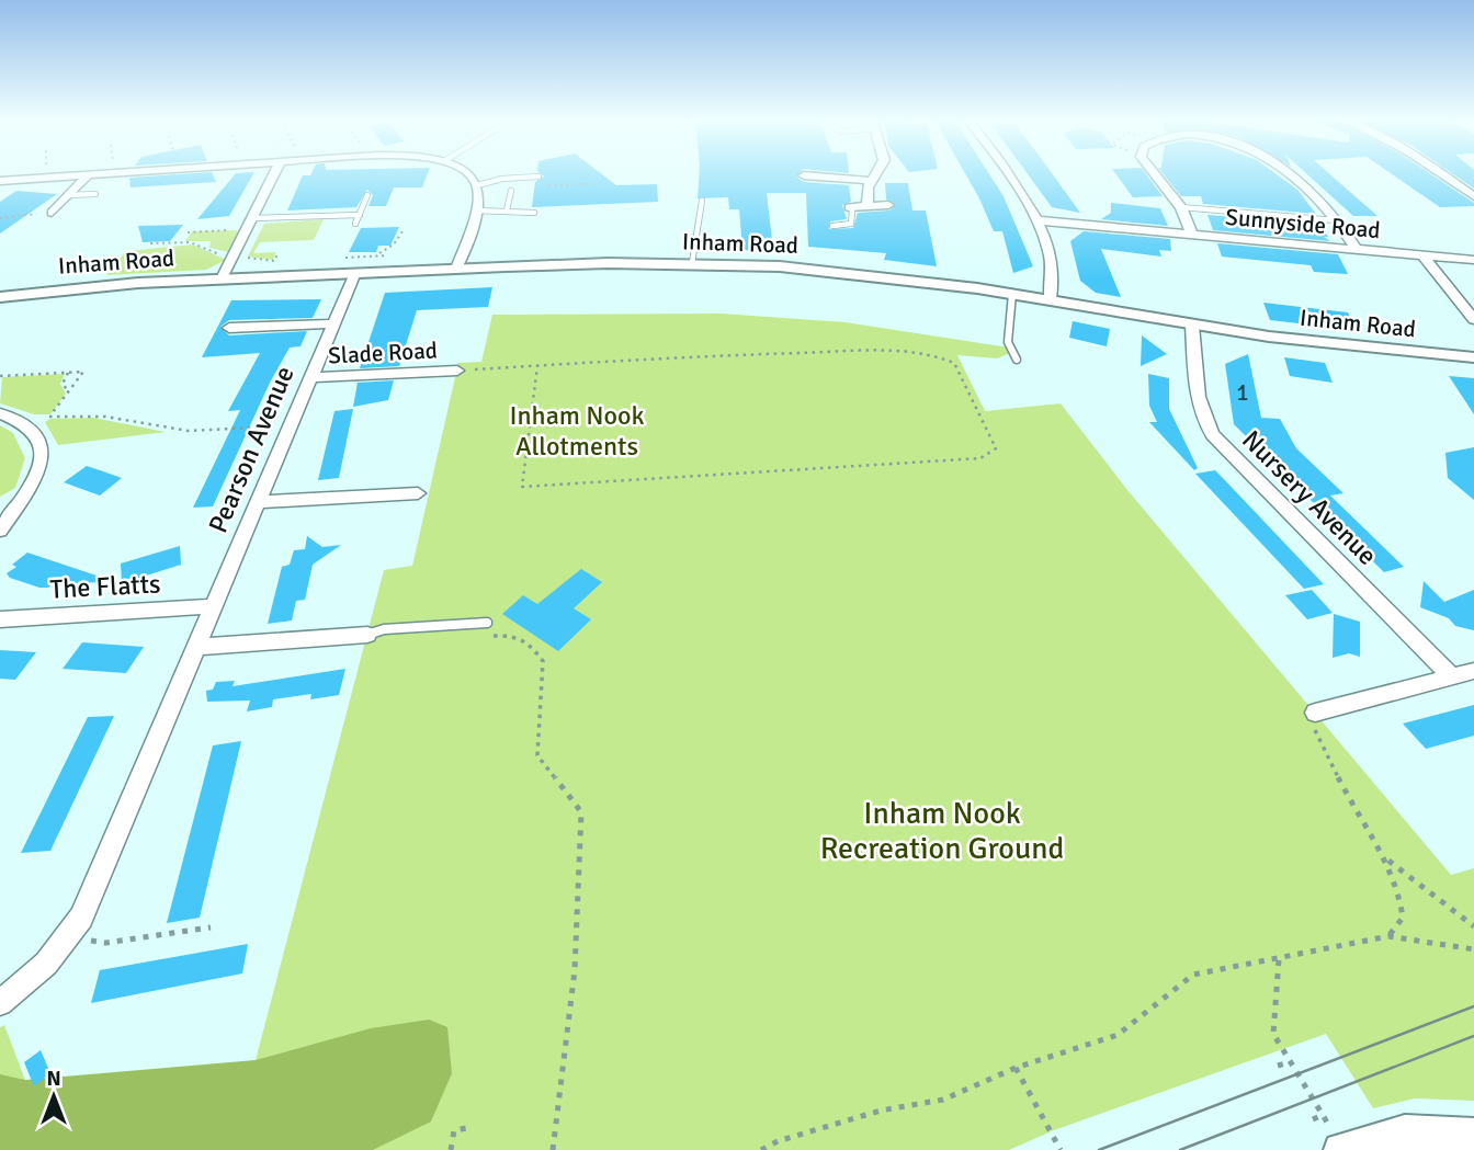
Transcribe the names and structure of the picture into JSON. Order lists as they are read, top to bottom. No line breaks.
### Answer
{"streets":{"street":["Sunnyside Road","Inham Road","Slade Road","Pearson Avenue","Nursery Avenue","The Flatts"]},"crossings":[["Inham Road","Pearson Avenue"],["Inham Road","Nursery Avenue"],["Slade Road","Pearson Avenue"],["Pearson Avenue","The Flatts"]],"parks":["Inham Nook Allotments","Inham Nook Recreation Ground"],"house_numbers":["1"],"north":"top"}
